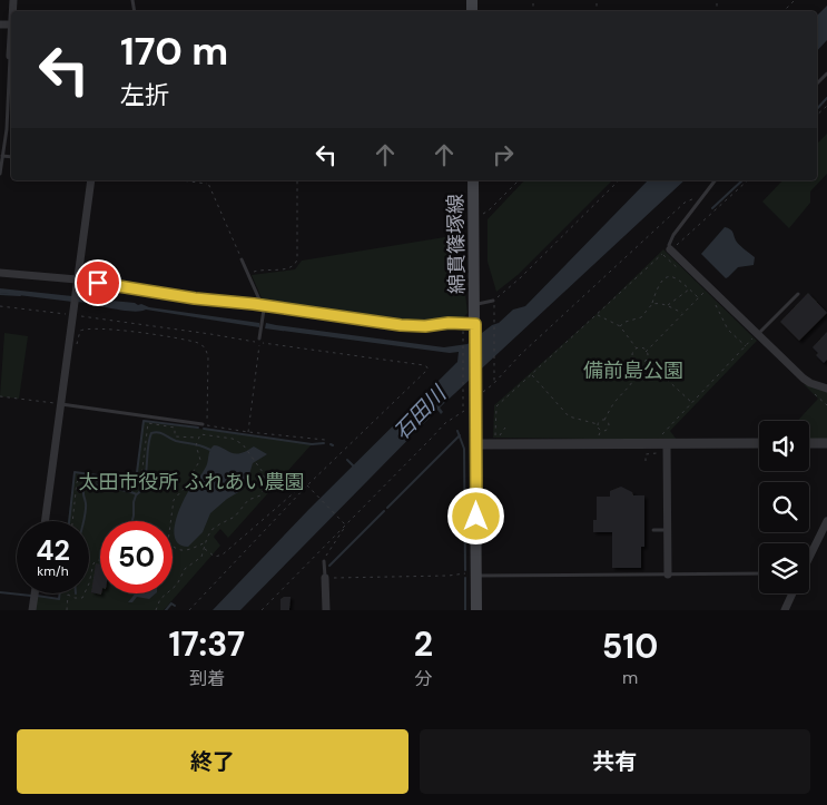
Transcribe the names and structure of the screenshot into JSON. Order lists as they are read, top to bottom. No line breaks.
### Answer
{"streets":{"main road":["綿貫篠塚線"]},"water":["石田川"],"parks":["備前島公園","太田市役所 ふれあい農園"],"page":{"turn":["170 m","左折"],"speed":"42 km/h","limit":"50","eta":["17:37","到着","2","分","510","m"],"buttons":["終了","共有"]}}
